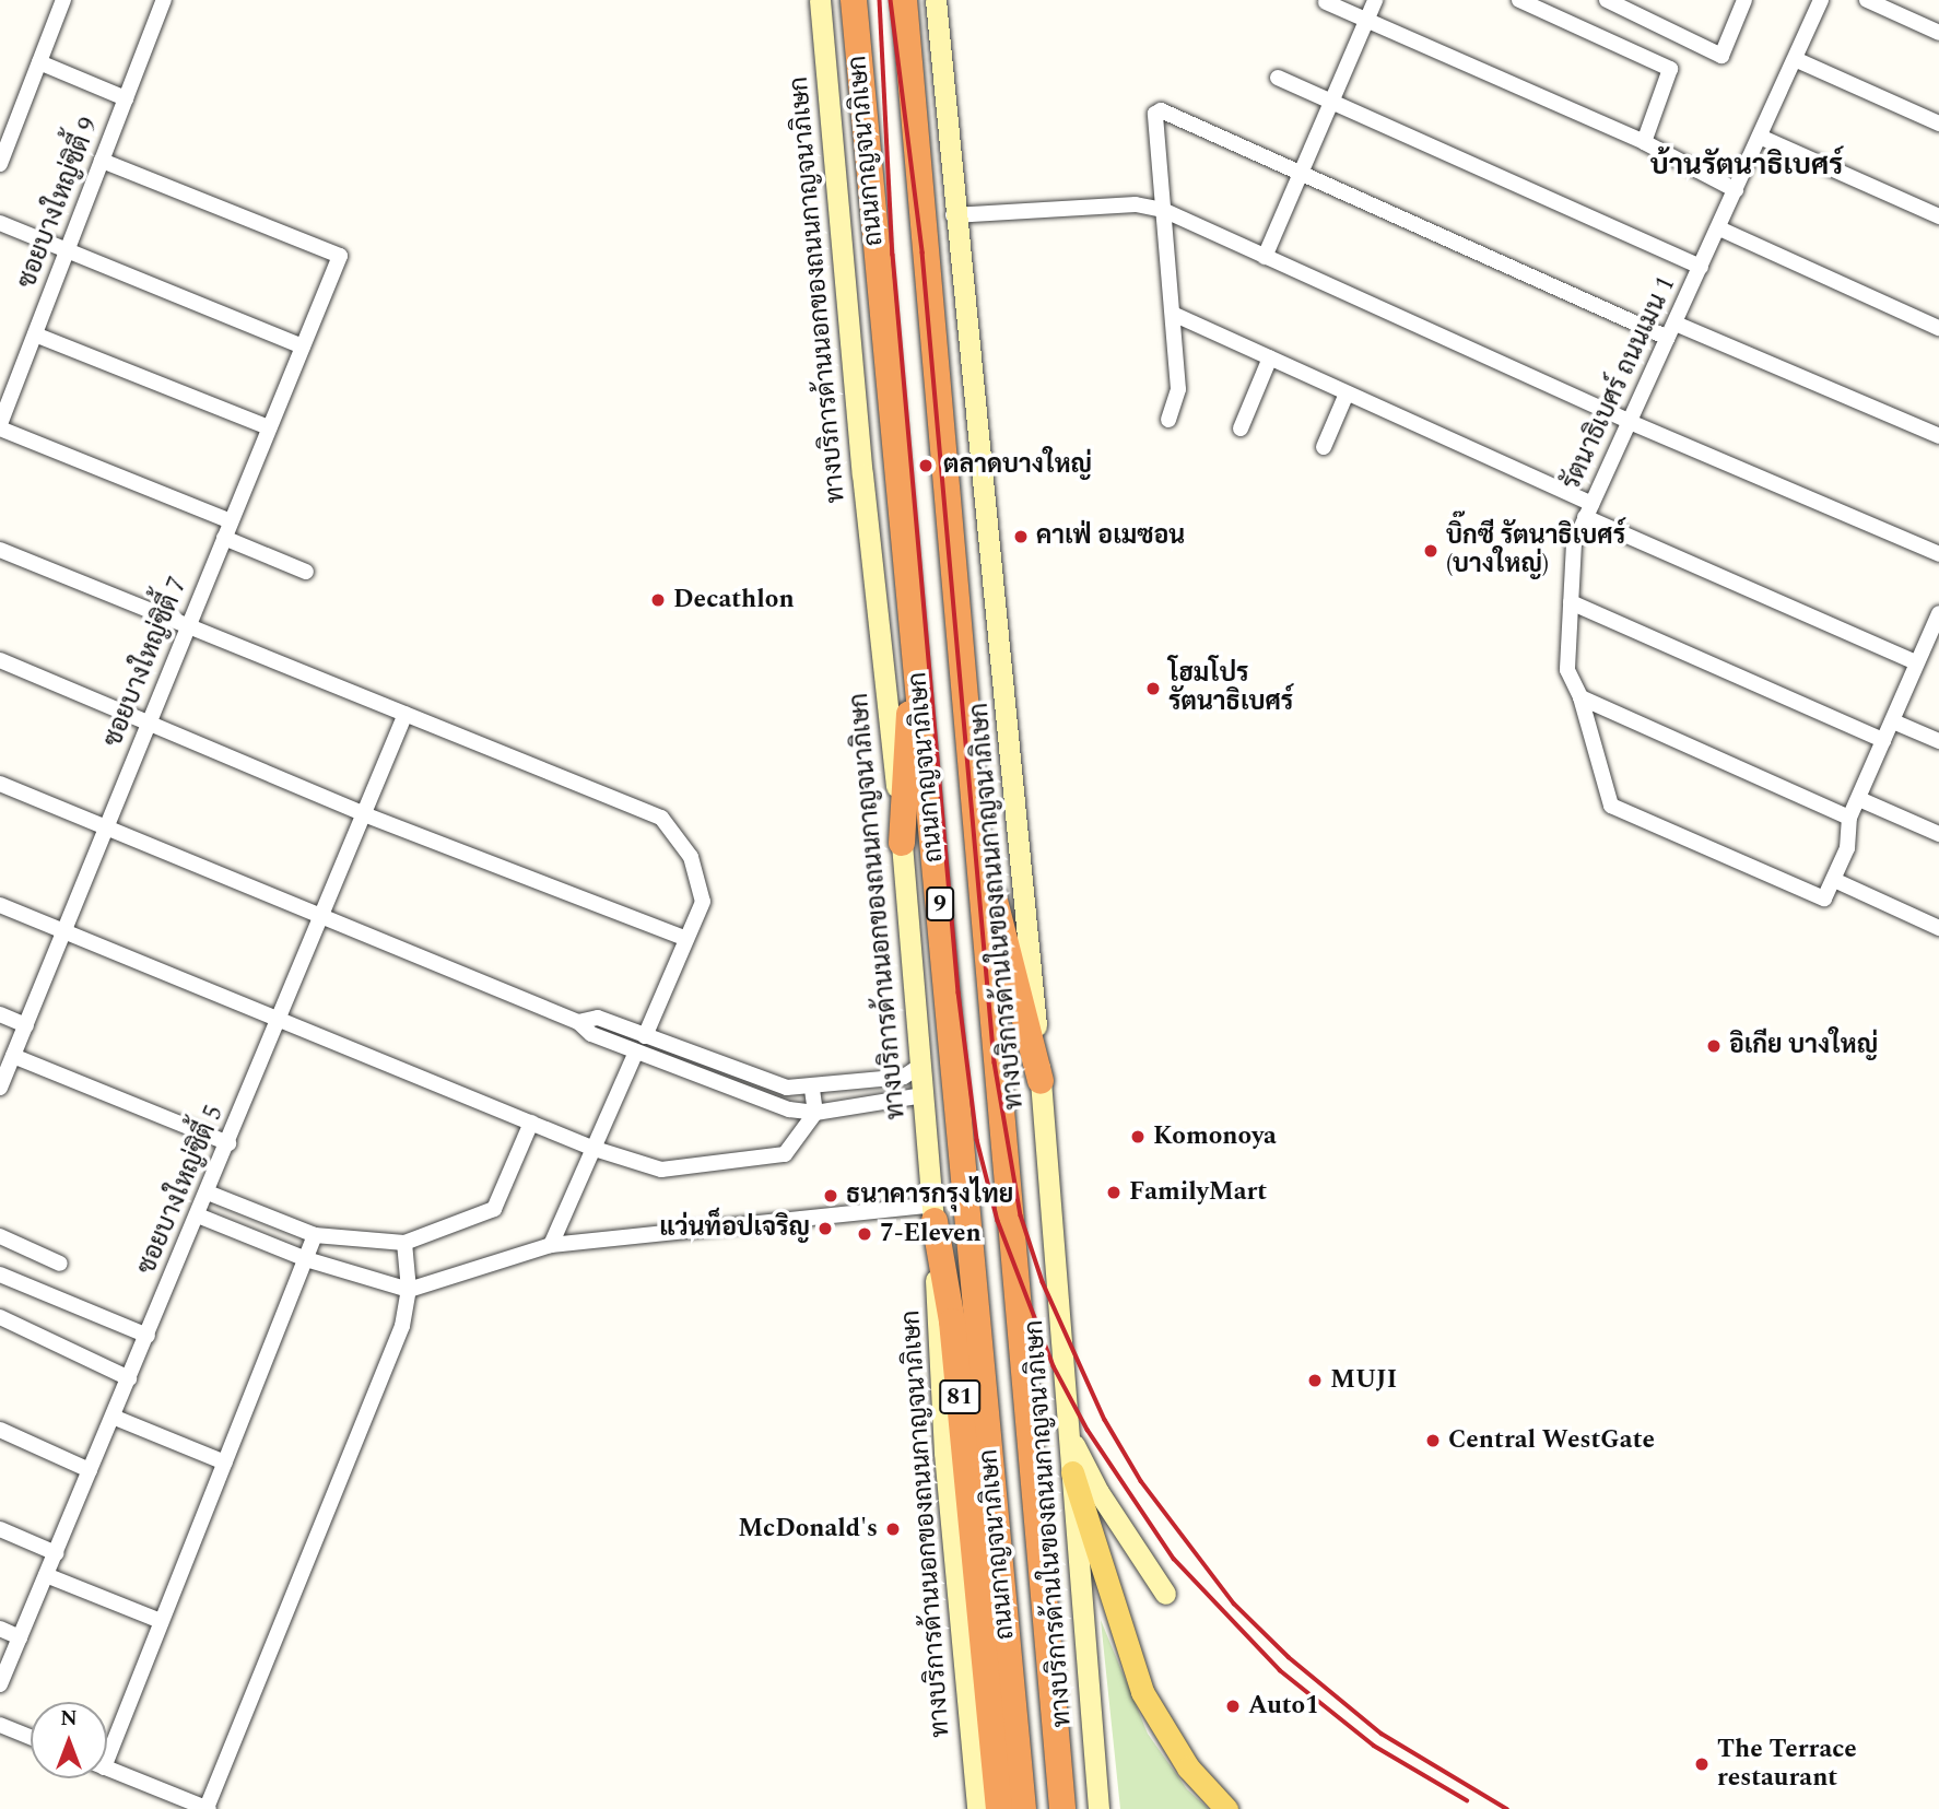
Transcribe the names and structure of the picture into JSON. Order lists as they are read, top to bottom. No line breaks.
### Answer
{"streets":{"highway":["ถนนกาญจนาภิเษก","9","81"],"main road":["ทางบริการด้านนอกของถนนกาญจนาภิเษก","ทางบริการด้านในของถนนกาญจนาภิเษก"],"street":["ซอยบางใหญ่ซิตี้ 9","รัตนาธิเบศร์ ถนนเมน 1","ซอยบางใหญ่ซิตี้ 7","ซอยบางใหญ่ซิตี้ 5"]},"crossings":[["ซอยบางใหญ่ซิตี้ 9","ซอยบางใหญ่ซิตี้ 7"],["ทางบริการด้านนอกของถนนกาญจนาภิเษก","81"]],"districts":["บ้านรัตนาธิเบศร์"],"places":["ตลาดบางใหญ่","คาเฟ่ อเมซอน","บิ๊กซี รัตนาธิเบศร์ (บางใหญ่)","Decathlon","โฮมโปร รัตนาธิเบศร์","อิเกีย บางใหญ่","Komonoya","FamilyMart","ธนาคารกรุงไทย","แว่นท็อปเจริญ","7-Eleven","MUJI","Central WestGate","McDonald's","Auto1","The Terrace restaurant"],"north":"top"}
